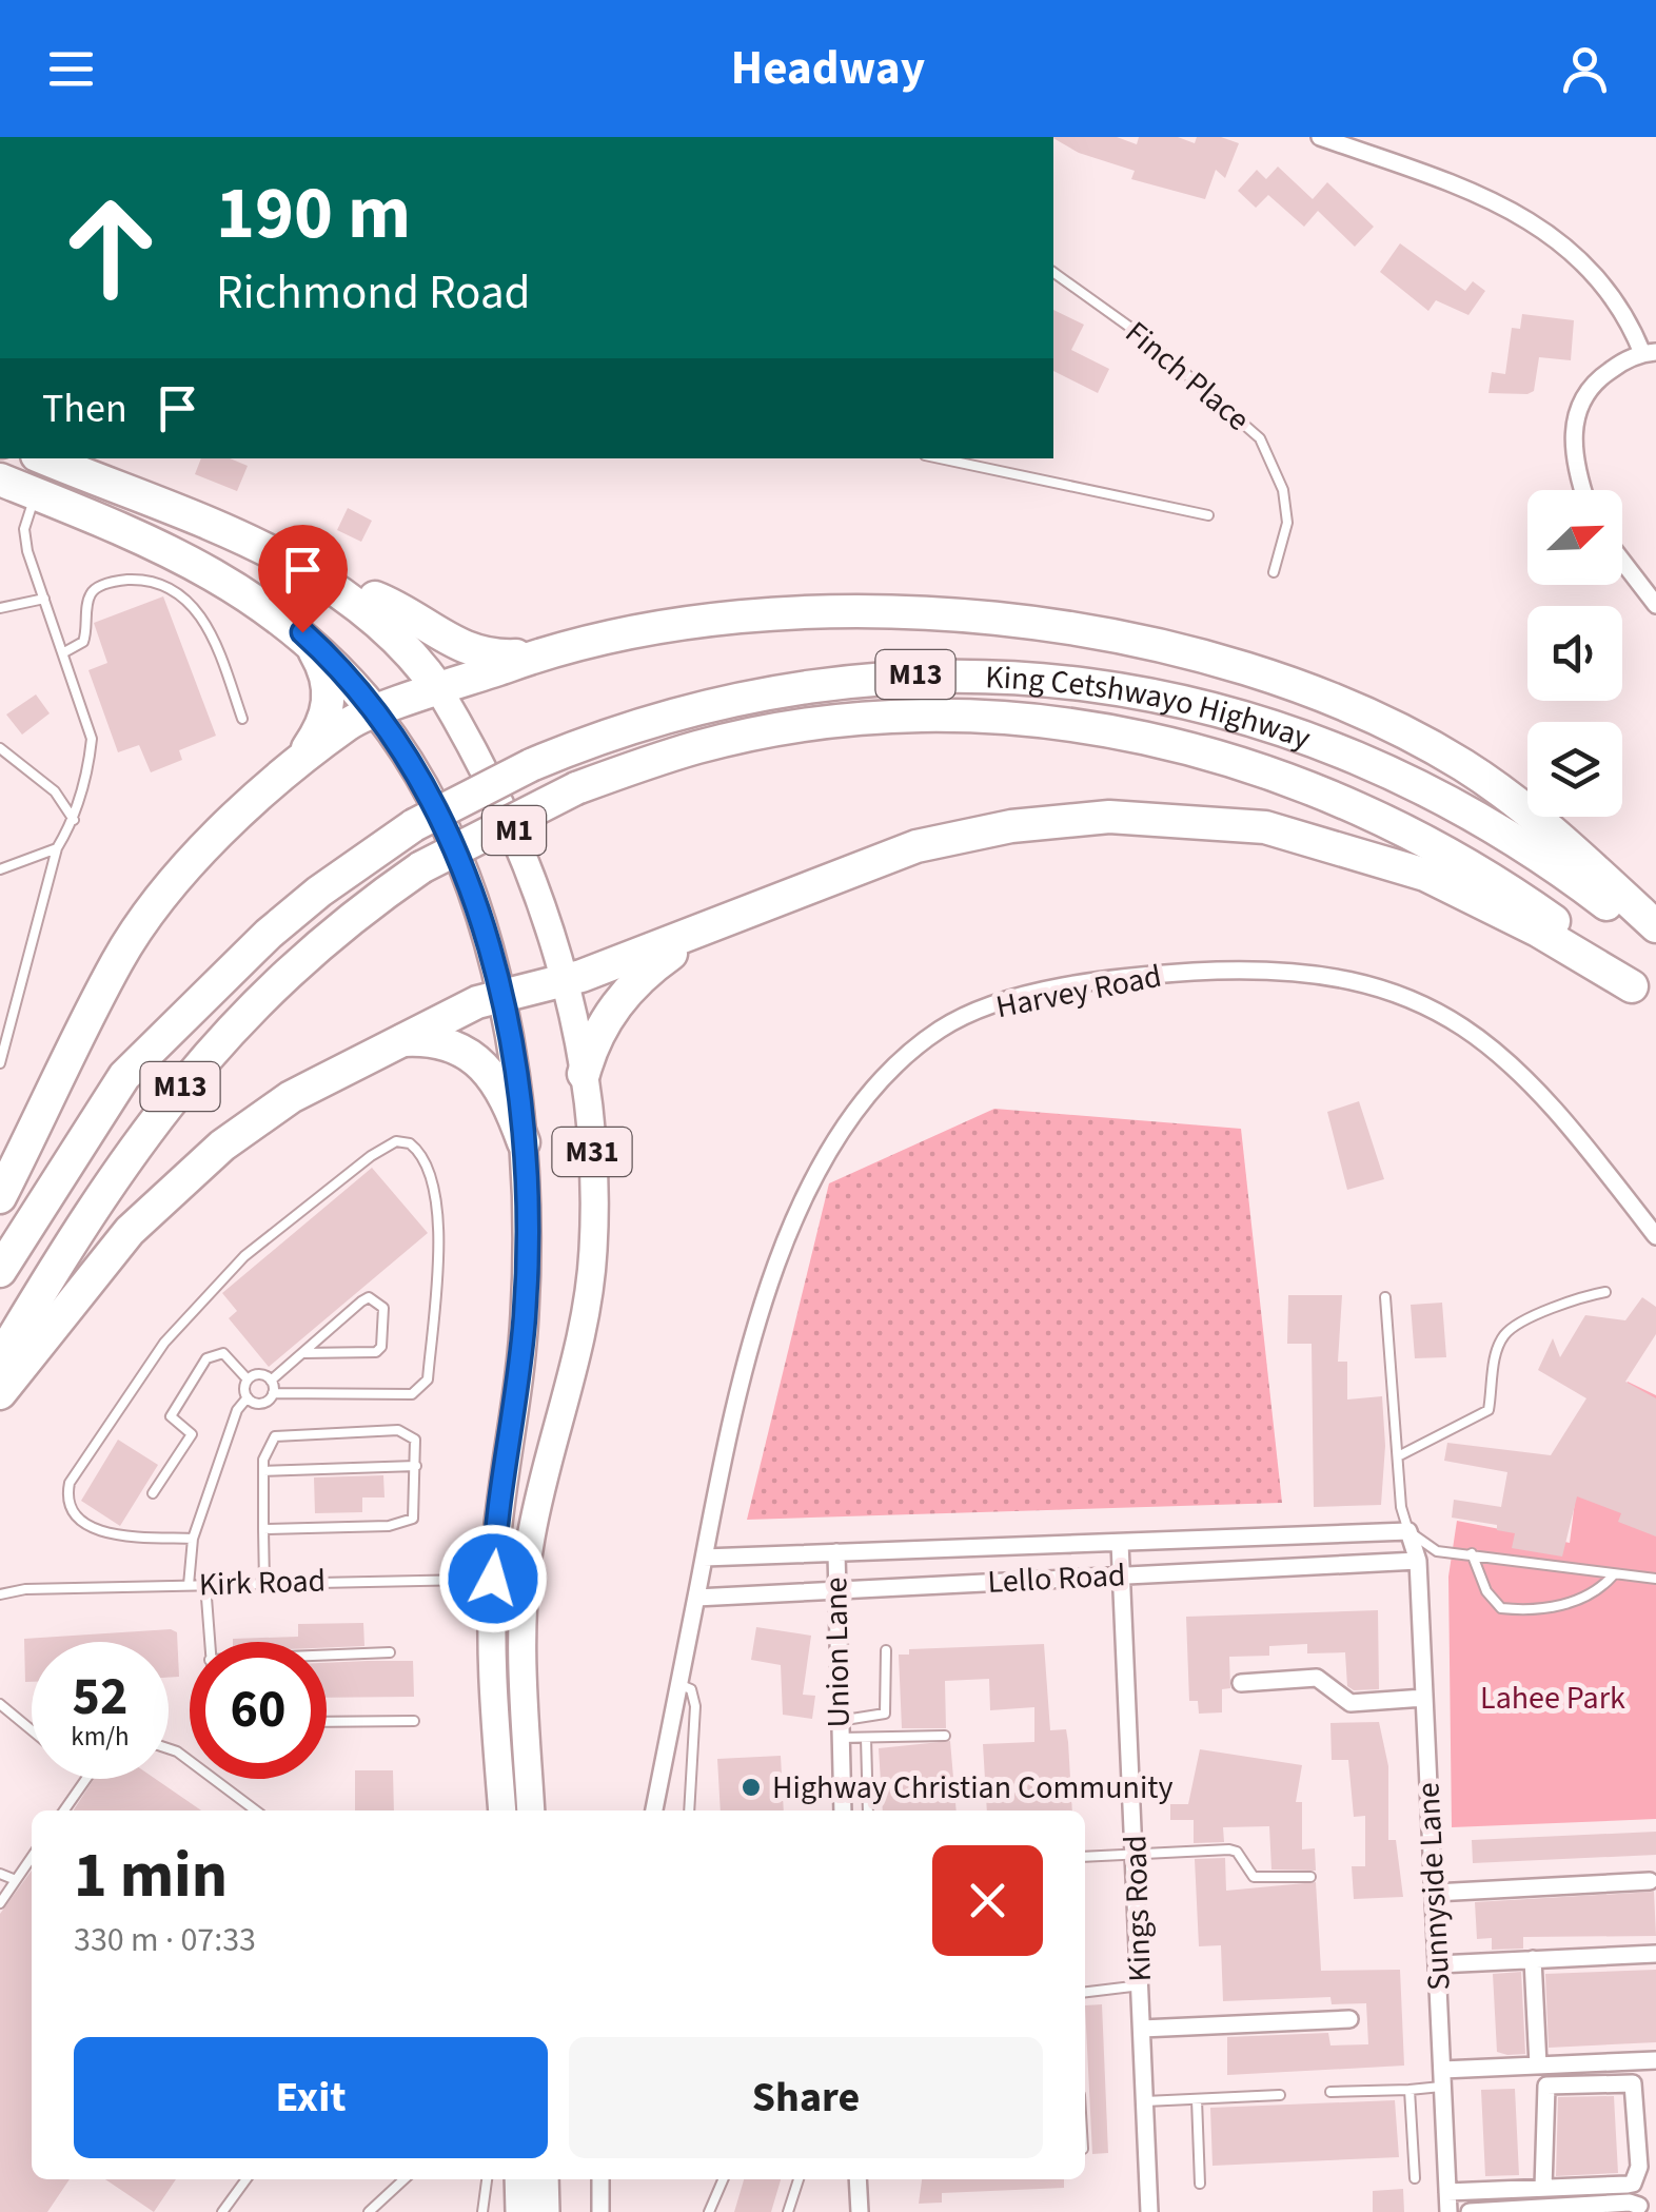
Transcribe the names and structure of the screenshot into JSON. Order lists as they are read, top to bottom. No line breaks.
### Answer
{"streets":{"highway":["M13","King Cetshwayo Highway","M1"],"main road":["M31"],"street":["Harvey Road","Lello Road","Union Lane","Sunnyside Lane","Kings Road"],"lane":["Finch Place","Kirk Road"]},"crossings":[["M1","M31"],["Harvey Road","Lello Road"],["M31","Kirk Road"],["Lello Road","Union Lane"],["Lello Road","Sunnyside Lane"],["Lello Road","Kings Road"]],"parks":["Lahee Park"],"places":["Highway Christian Community"],"north":"top right","page":{"header":"Headway","turn":["190 m","Richmond Road"],"then":"Then","speed":"52 km/h","limit":"60","heading":["1 min","330 m · 07:33"],"buttons":["Exit","Share"]}}
